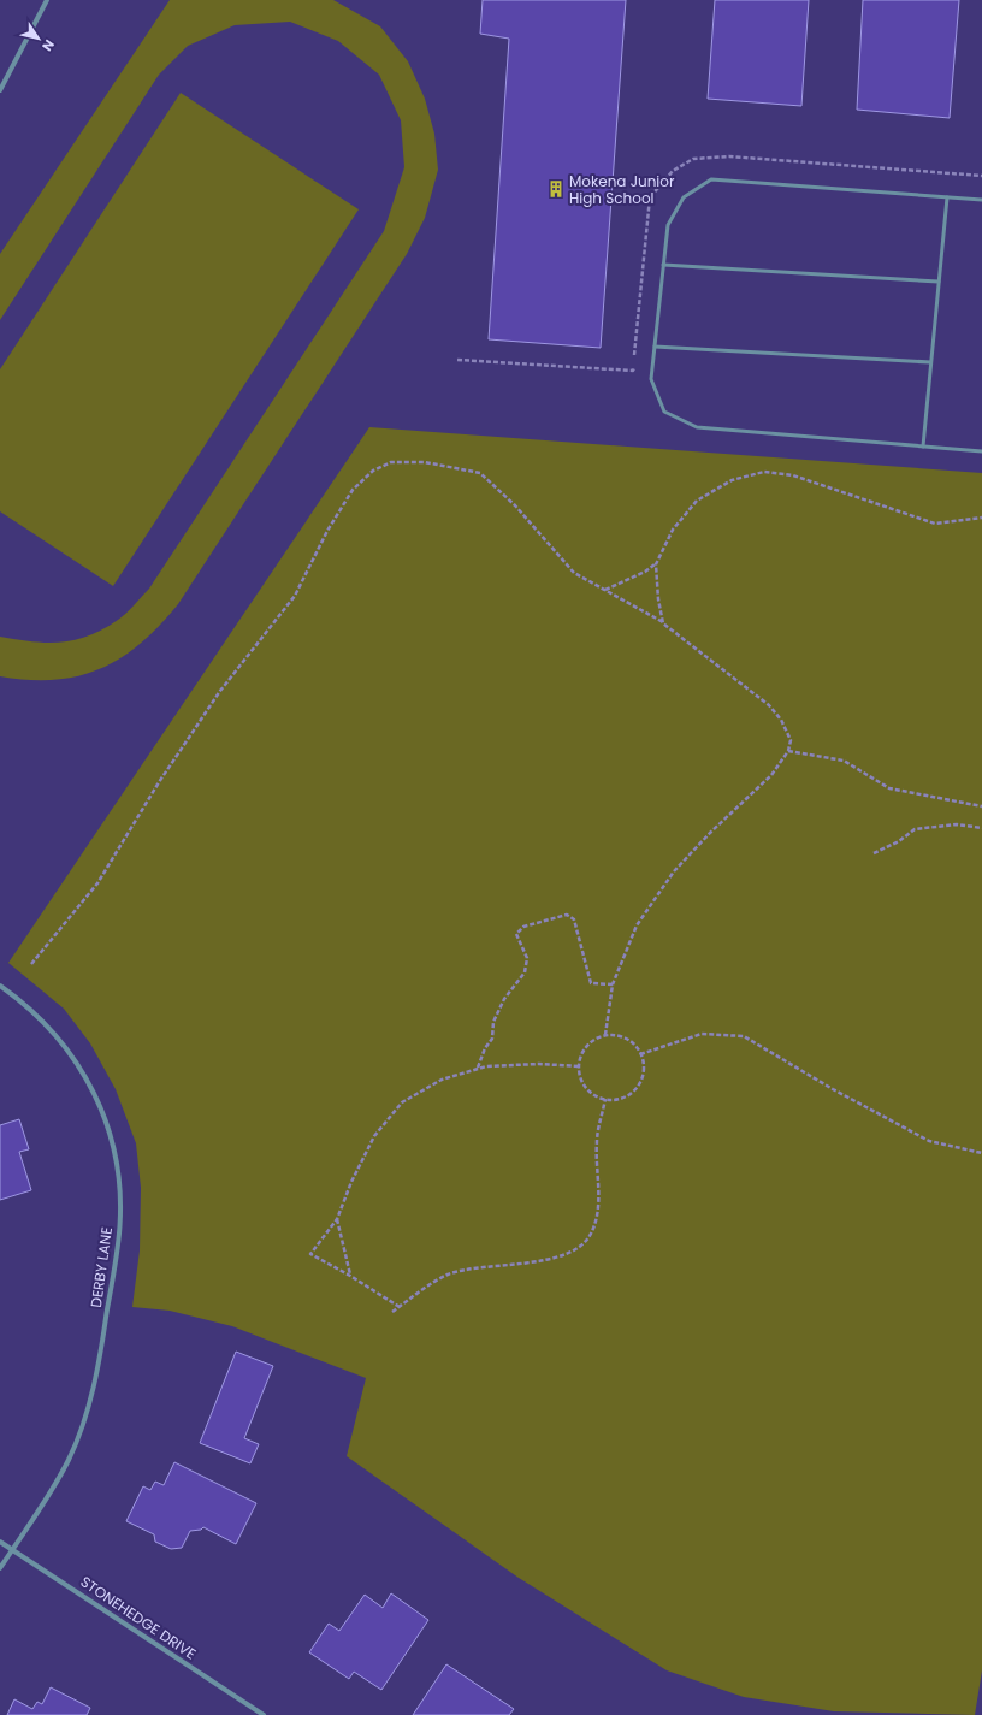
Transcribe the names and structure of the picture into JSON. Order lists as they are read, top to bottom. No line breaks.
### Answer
{"streets":{"street":["DERBY LANE","STONEHEDGE DRIVE"]},"crossings":[["DERBY LANE","STONEHEDGE DRIVE"]],"places":{"building":["Mokena Junior High School"]},"north":"bottom right"}
